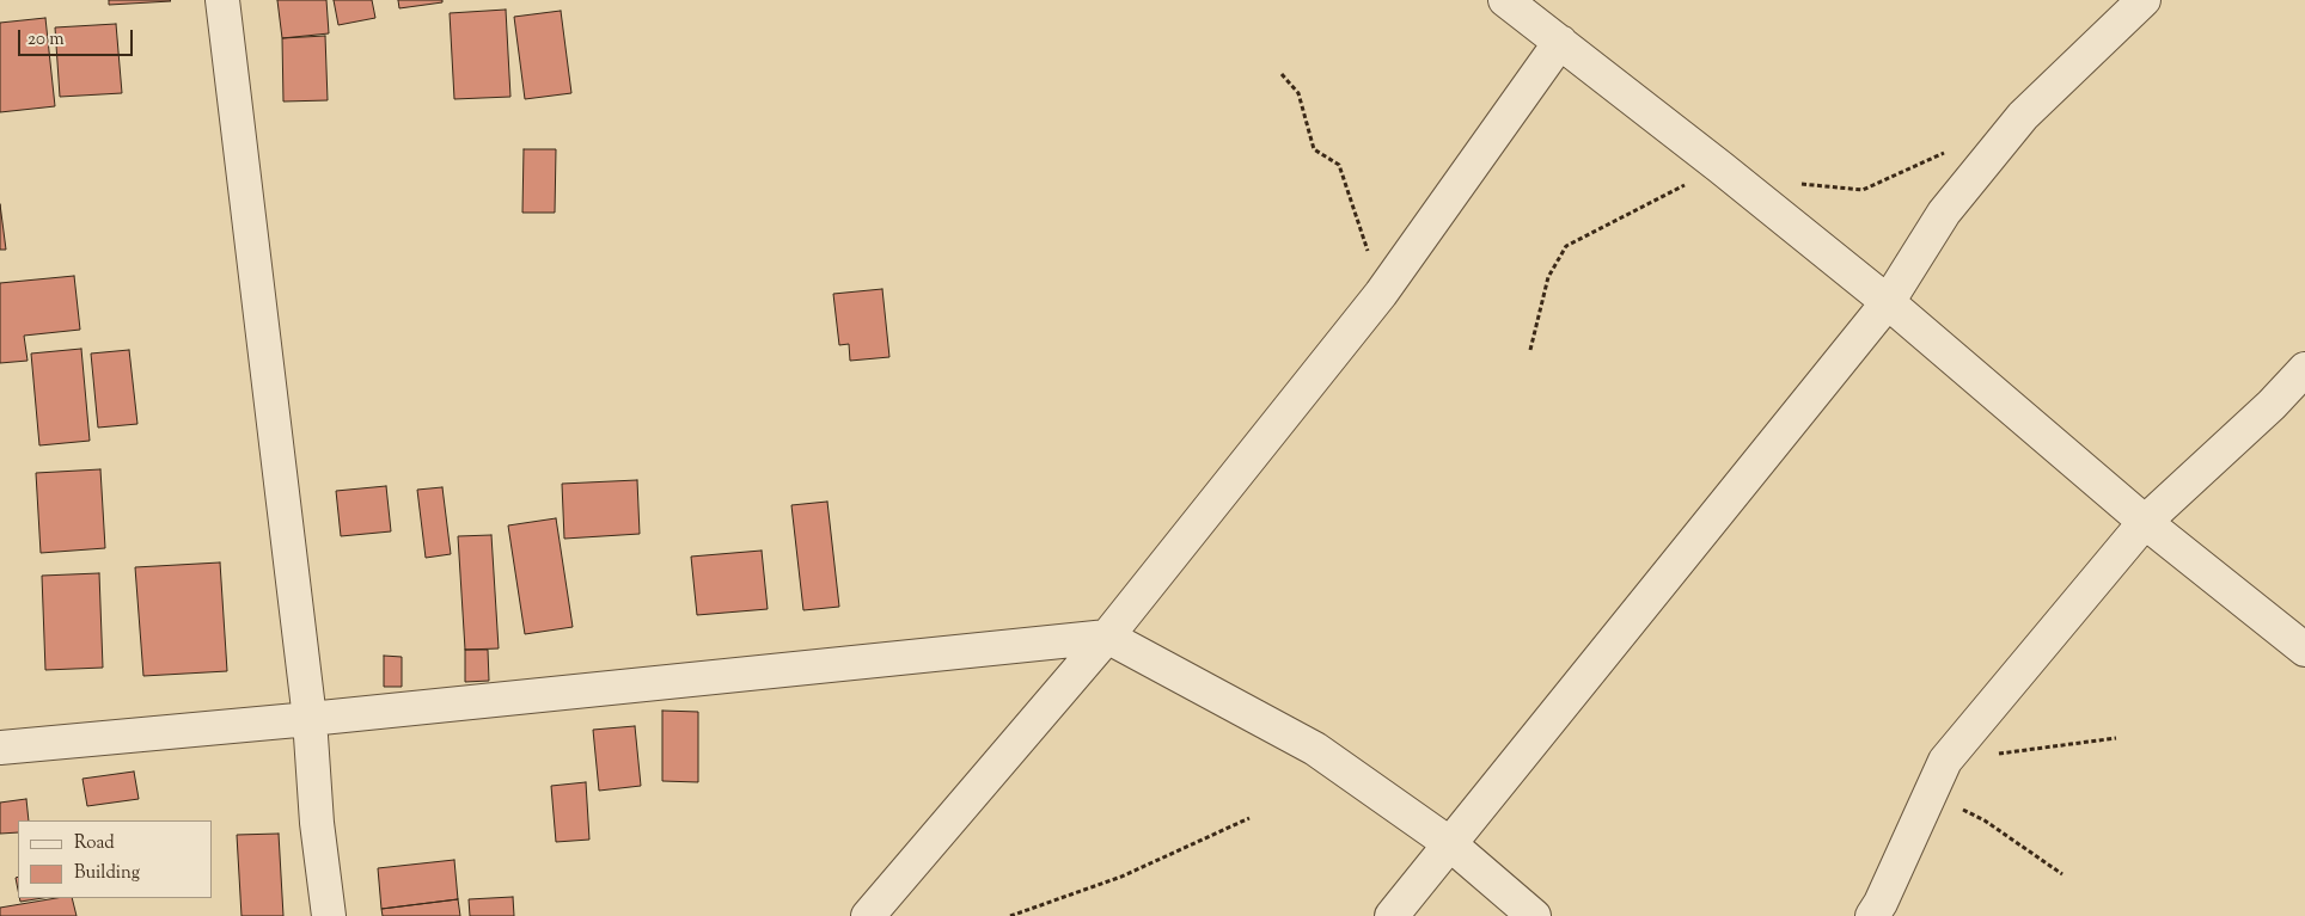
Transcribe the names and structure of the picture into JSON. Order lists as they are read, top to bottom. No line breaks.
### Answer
{"legend":["Road","Building"],"scale_bar":"20 m"}
